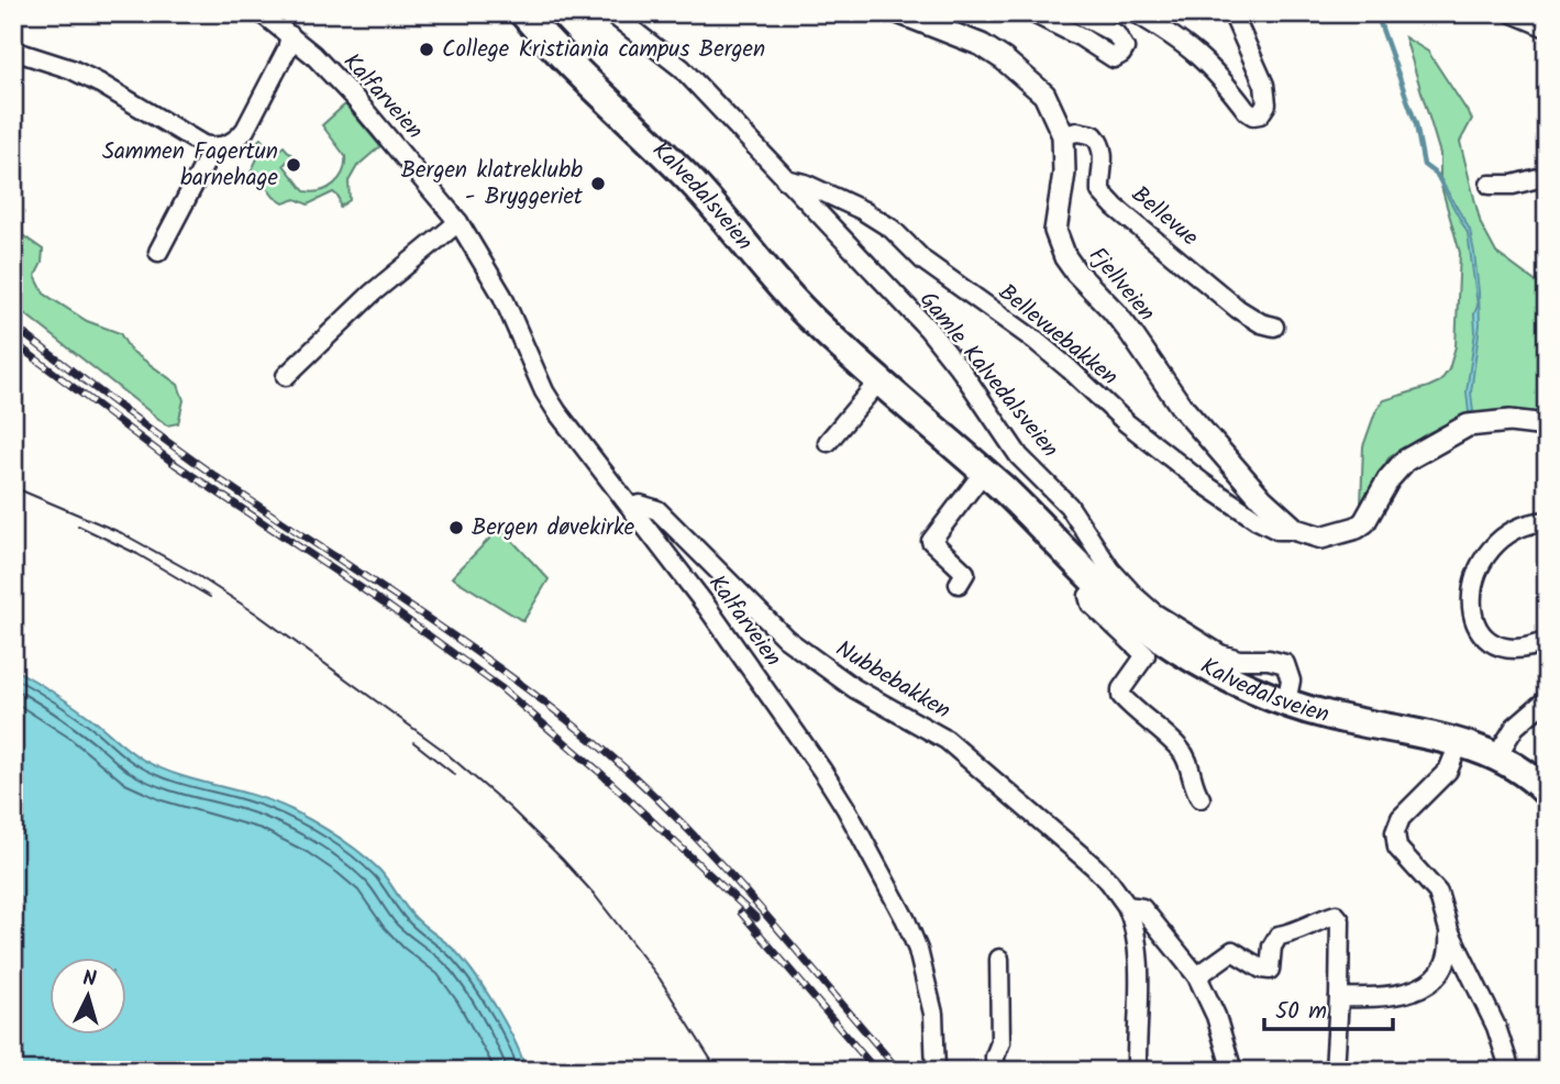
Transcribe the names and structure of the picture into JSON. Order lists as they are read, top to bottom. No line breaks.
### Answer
{"streets":{"main road":["Kalvedalsveien"],"street":["Kalfarveien","Bellevue","Fjellveien","Bellevuebakken","Gamle Kalvedalsveien","Nubbebakken"]},"crossings":[["Kalfarveien","Nubbebakken"],["Kalvedalsveien","Gamle Kalvedalsveien"],["Bellevue","Fjellveien"],["Fjellveien","Bellevuebakken"],["Bellevuebakken","Gamle Kalvedalsveien"]],"places":["College Kristiania campus Bergen","Sammen Fagertun barnehage","Bergen klatreklubb - Bryggeriet","Bergen døvekirke"],"scale_bar":"50 m","north":"top"}
